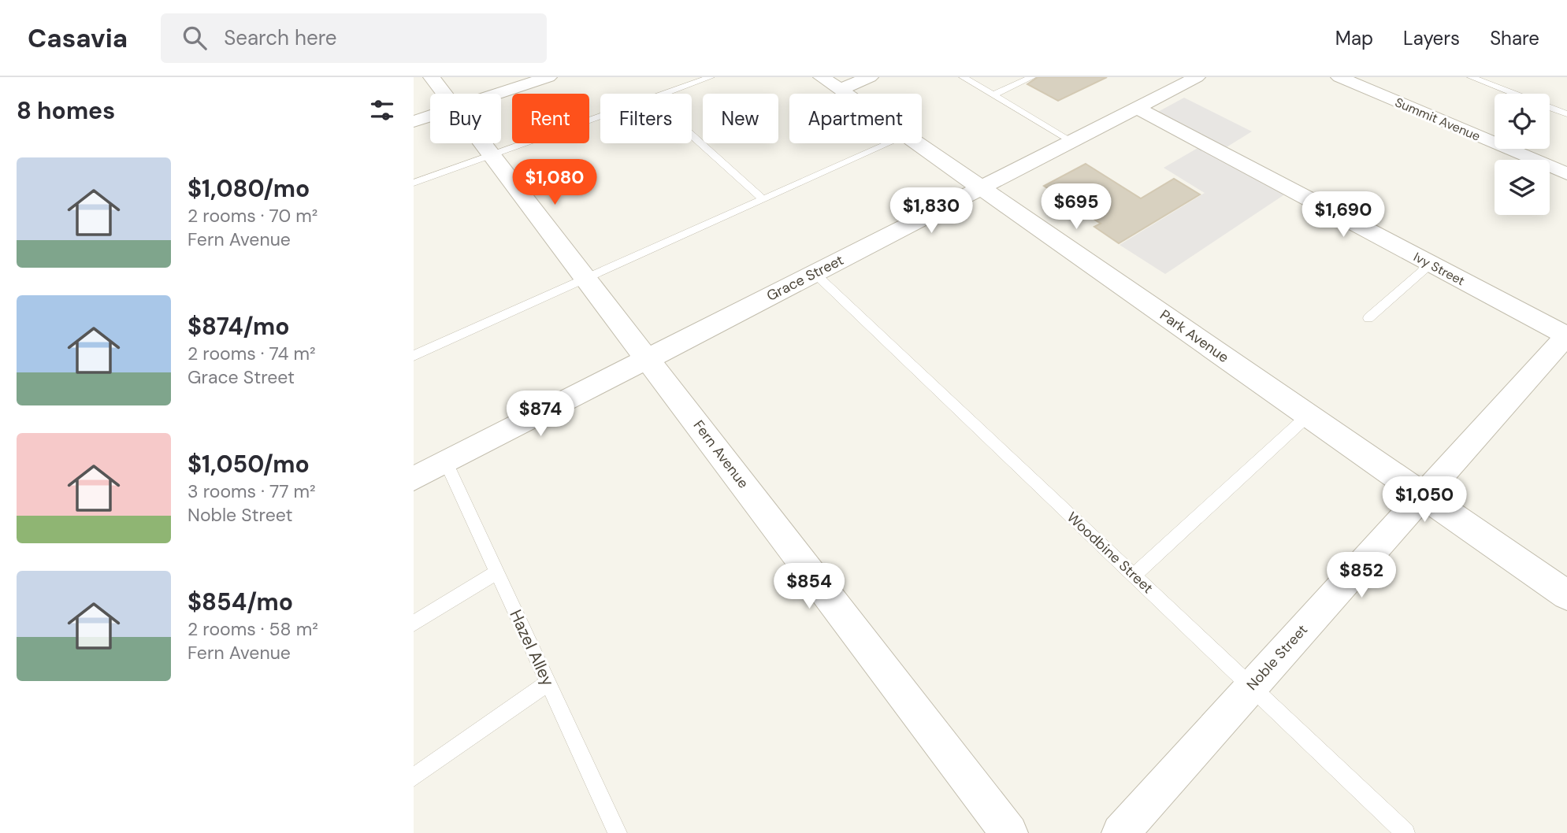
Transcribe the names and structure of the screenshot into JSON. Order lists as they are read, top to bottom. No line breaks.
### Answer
{"streets":{"street":["Summit Avenue","Ivy Street","Grace Street","Park Avenue","Fern Avenue","Noble Street"],"lane":["Woodbine Street","Hazel Alley"]},"crossings":[["Ivy Street","Grace Street"],["Ivy Street","Noble Street"],["Grace Street","Park Avenue"],["Grace Street","Fern Avenue"],["Grace Street","Woodbine Street"],["Grace Street","Hazel Alley"],["Park Avenue","Noble Street"],["Woodbine Street","Noble Street"]],"page":{"header":"Casavia","search":"Search here","nav":["Map","Layers","Share"],"heading":"8 homes","chip":["Buy","Rent","Filters","New","Apartment"],"list":[{"name":"$1,080/mo","note":"2 rooms · 70 m² · Fern Avenue"},{"name":"$874/mo","note":"2 rooms · 74 m² · Grace Street"},{"name":"$1,050/mo","note":"3 rooms · 77 m² · Noble Street"},{"name":"$854/mo","note":"2 rooms · 58 m² · Fern Avenue"}],"price":["$1,080","$695","$1,830","$1,690","$874","$1,050","$852","$854"]}}
